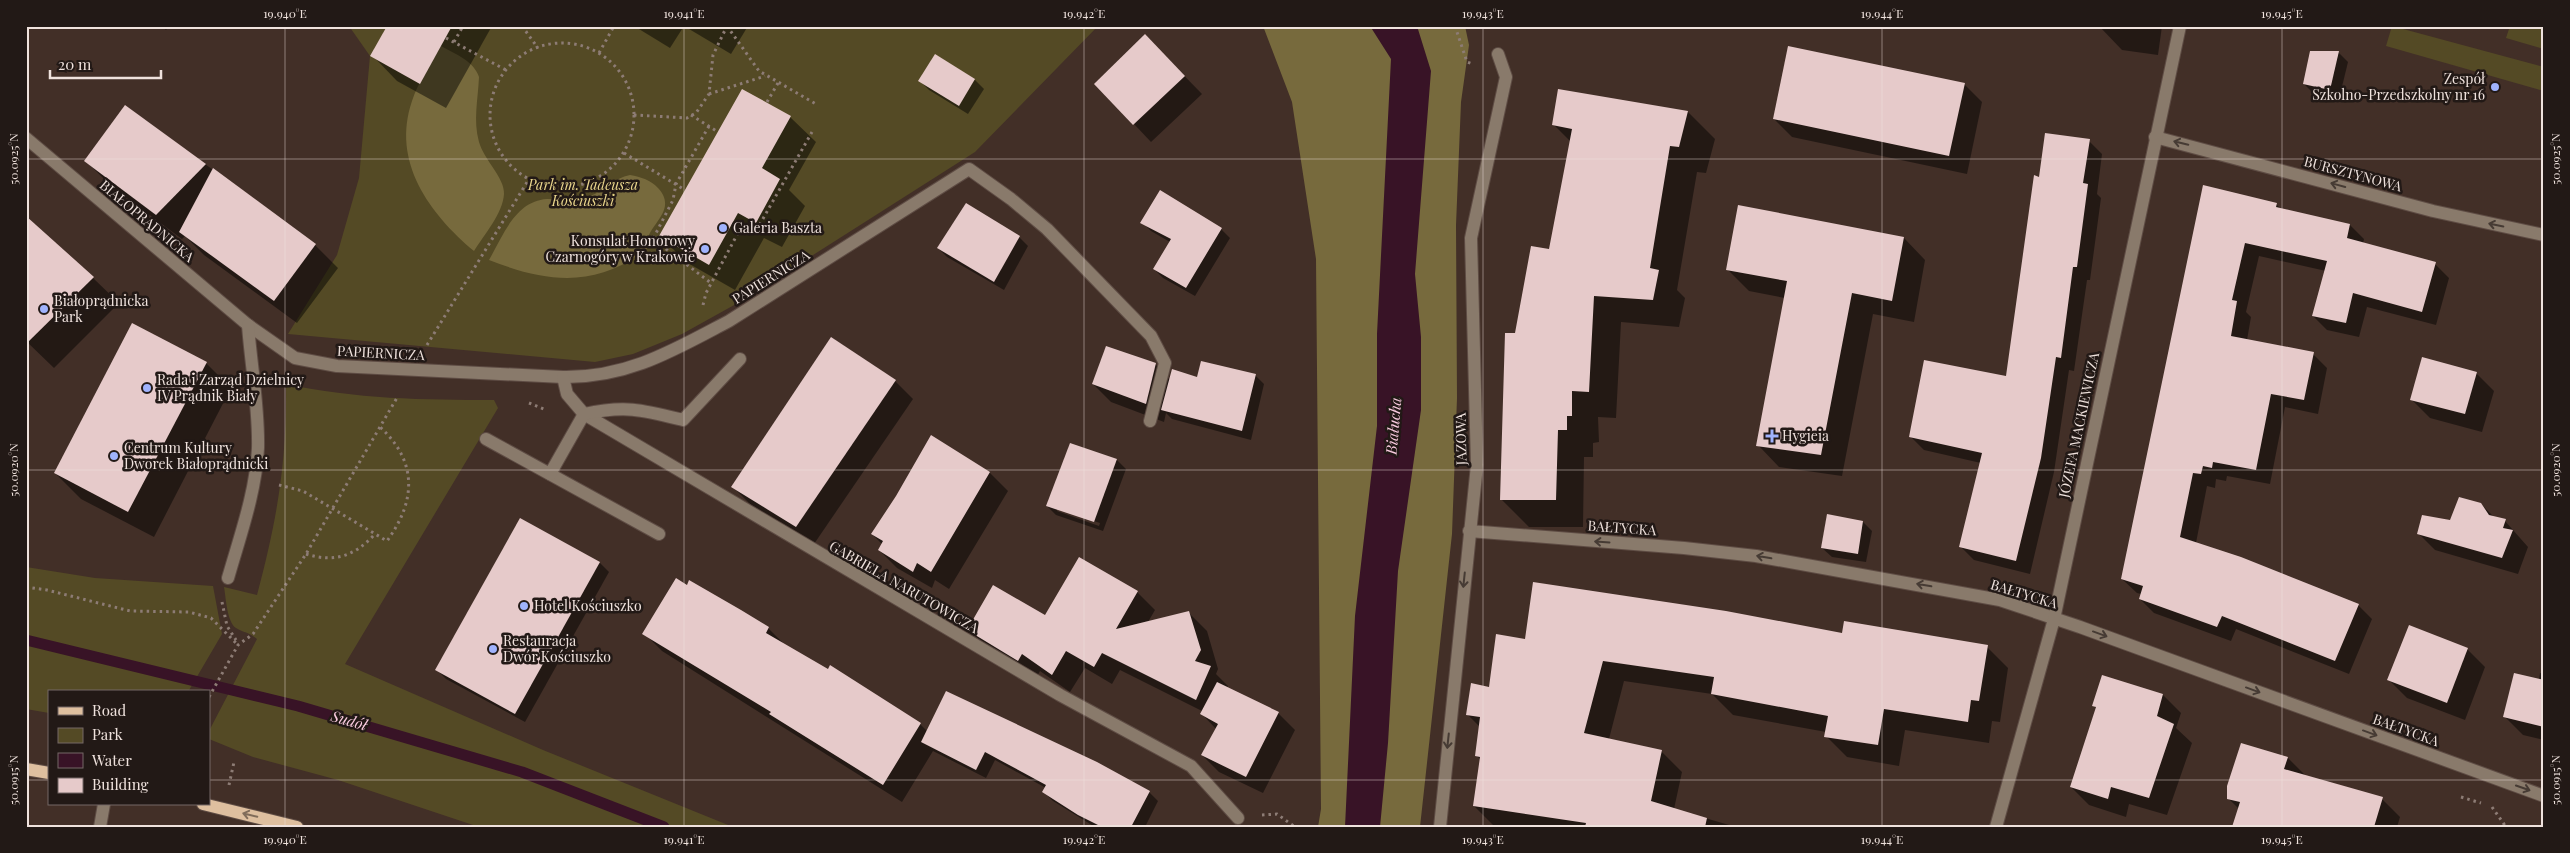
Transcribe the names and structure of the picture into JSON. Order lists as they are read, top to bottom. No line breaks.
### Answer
{"streets":{"street":["BURSZTYNOWA","BIAŁOPRĄDNICKA","PAPIERNICZA","JÓZEFA MACKIEWICZA","JAZOWA","BAŁTYCKA","GABRIELA NARUTOWICZA"]},"crossings":[["BURSZTYNOWA","JÓZEFA MACKIEWICZA"],["BIAŁOPRĄDNICKA","PAPIERNICZA"],["PAPIERNICZA","GABRIELA NARUTOWICZA"],["JÓZEFA MACKIEWICZA","BAŁTYCKA"],["JAZOWA","BAŁTYCKA"]],"one_way":["BURSZTYNOWA","JAZOWA"],"water":["Białucha","Sudół"],"parks":["Park im. Tadeusza Kościuszki"],"places":{"other":["Zespół Szkolno-Przedszkolny nr 16","Galeria Baszta","Konsulat Honorowy Czarnogóry w Krakowie","Białoprądnicka Park","Rada i Zarząd Dzielnicy IV Prądnik Biały","Centrum Kultury Dworek Białoprądnicki","Hotel Kościuszko","Restauracja Dwór Kościuszko"],"health":["Hygieia"]},"legend":["Road","Park","Water","Building"],"scale_bar":"20 m","coordinates":["19.940°E","19.941°E","19.942°E","19.943°E","19.944°E","19.945°E","50.0925°N","50.0920°N","50.0915°N"]}
